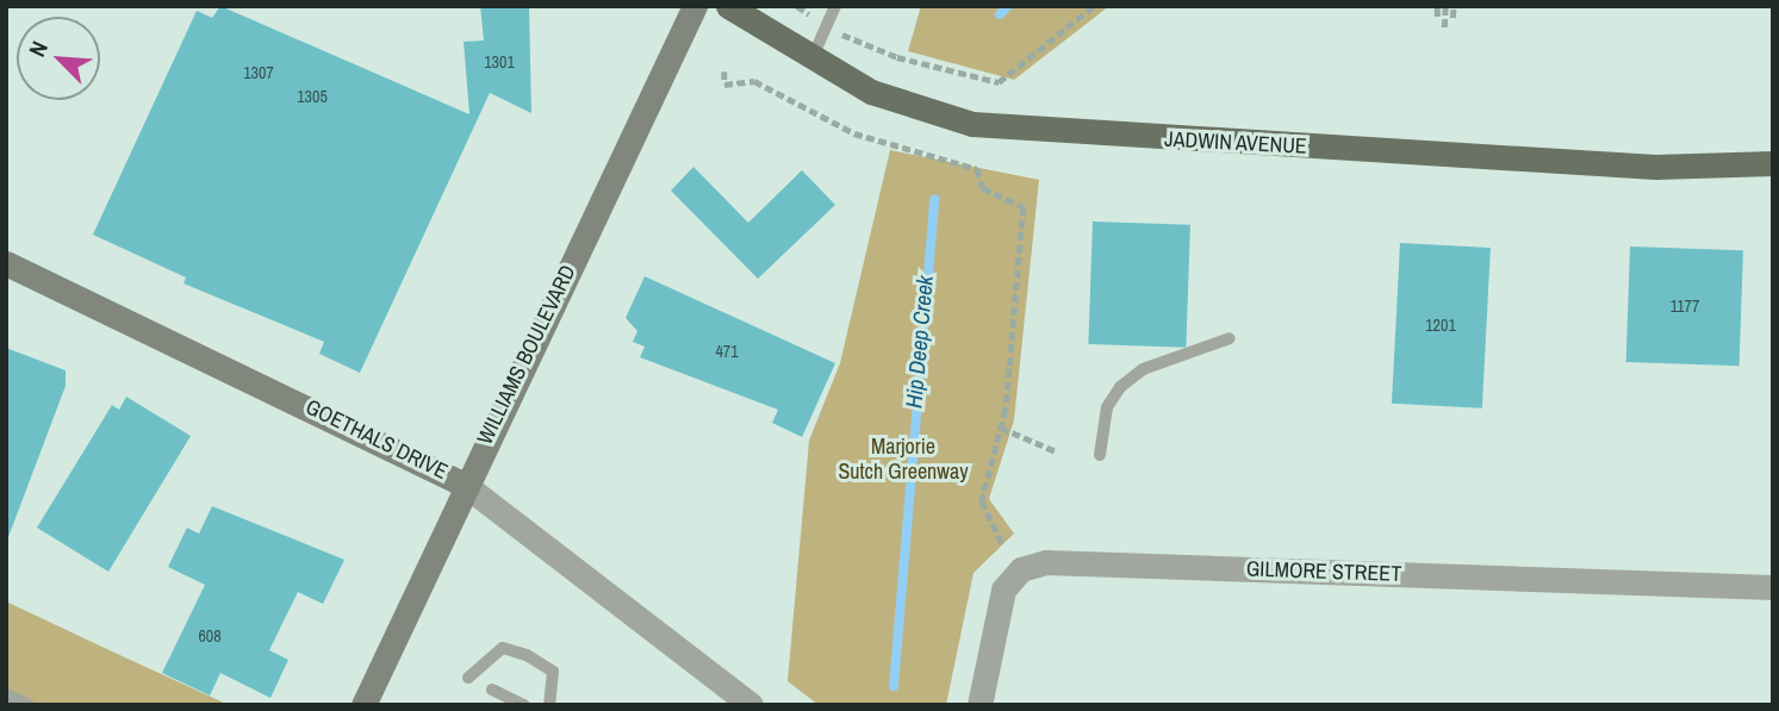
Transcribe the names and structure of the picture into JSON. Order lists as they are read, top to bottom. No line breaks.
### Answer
{"streets":{"main road":["JADWIN AVENUE"],"street":["WILLIAMS BOULEVARD","GOETHALS DRIVE","GILMORE STREET"]},"crossings":[["WILLIAMS BOULEVARD","GOETHALS DRIVE"]],"water":["Hip Deep Creek"],"parks":["Marjorie Sutch Greenway"],"house_numbers":["1301","1307","1305","1177","1201","471","608"],"north":"top left"}
